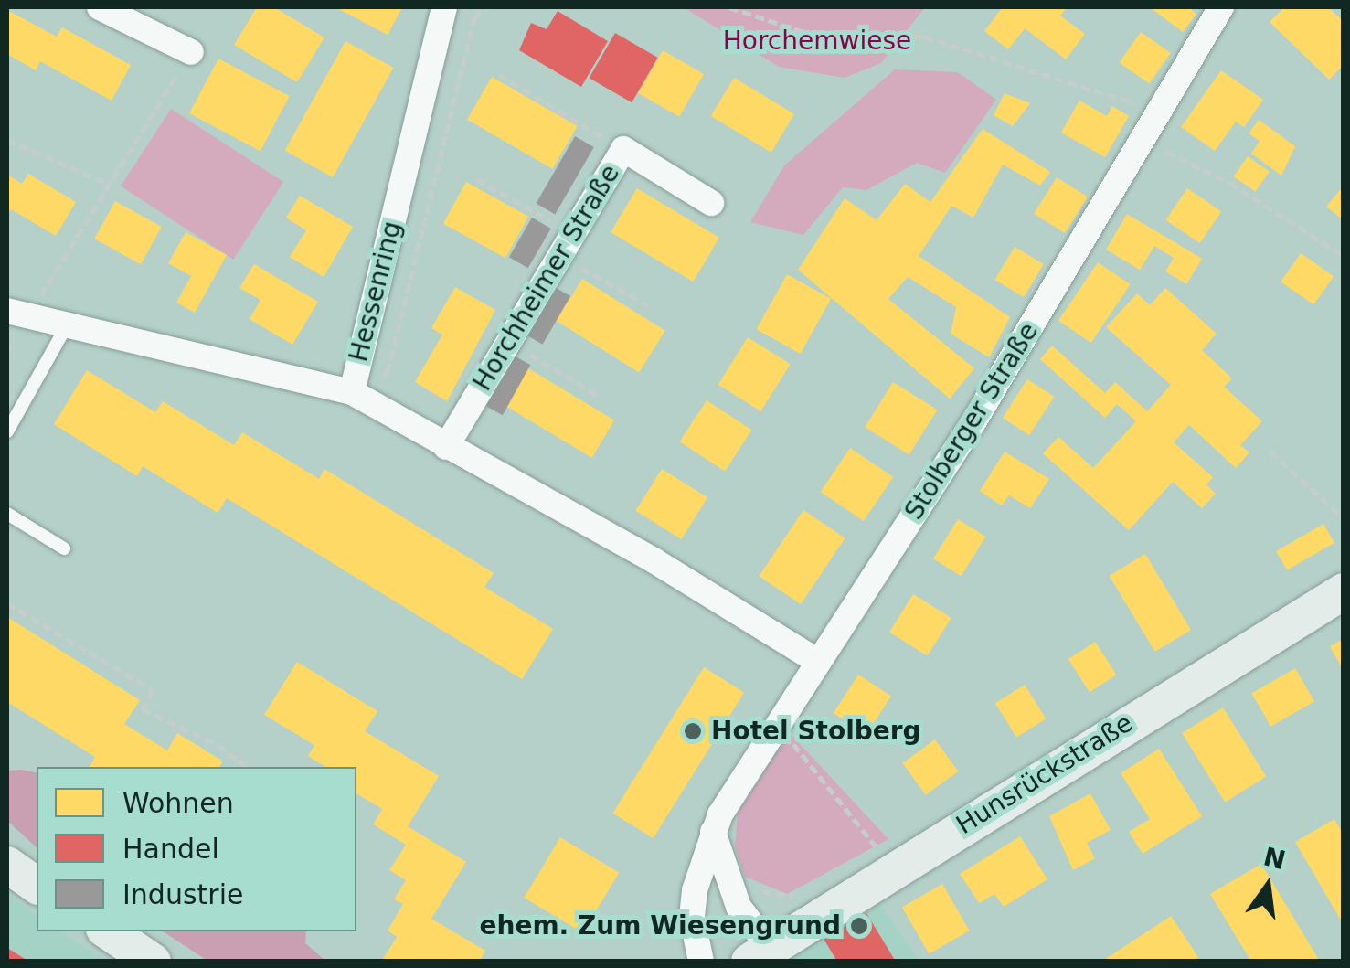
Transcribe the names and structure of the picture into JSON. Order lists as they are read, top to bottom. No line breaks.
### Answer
{"streets":{"main road":["Hunsrückstraße"],"street":["Horchheimer Straße","Hessenring","Stolberger Straße"]},"parks":["Horchemwiese"],"places":["Hotel Stolberg","ehem. Zum Wiesengrund"],"legend":["Wohnen","Handel","Industrie"],"north":"top"}
